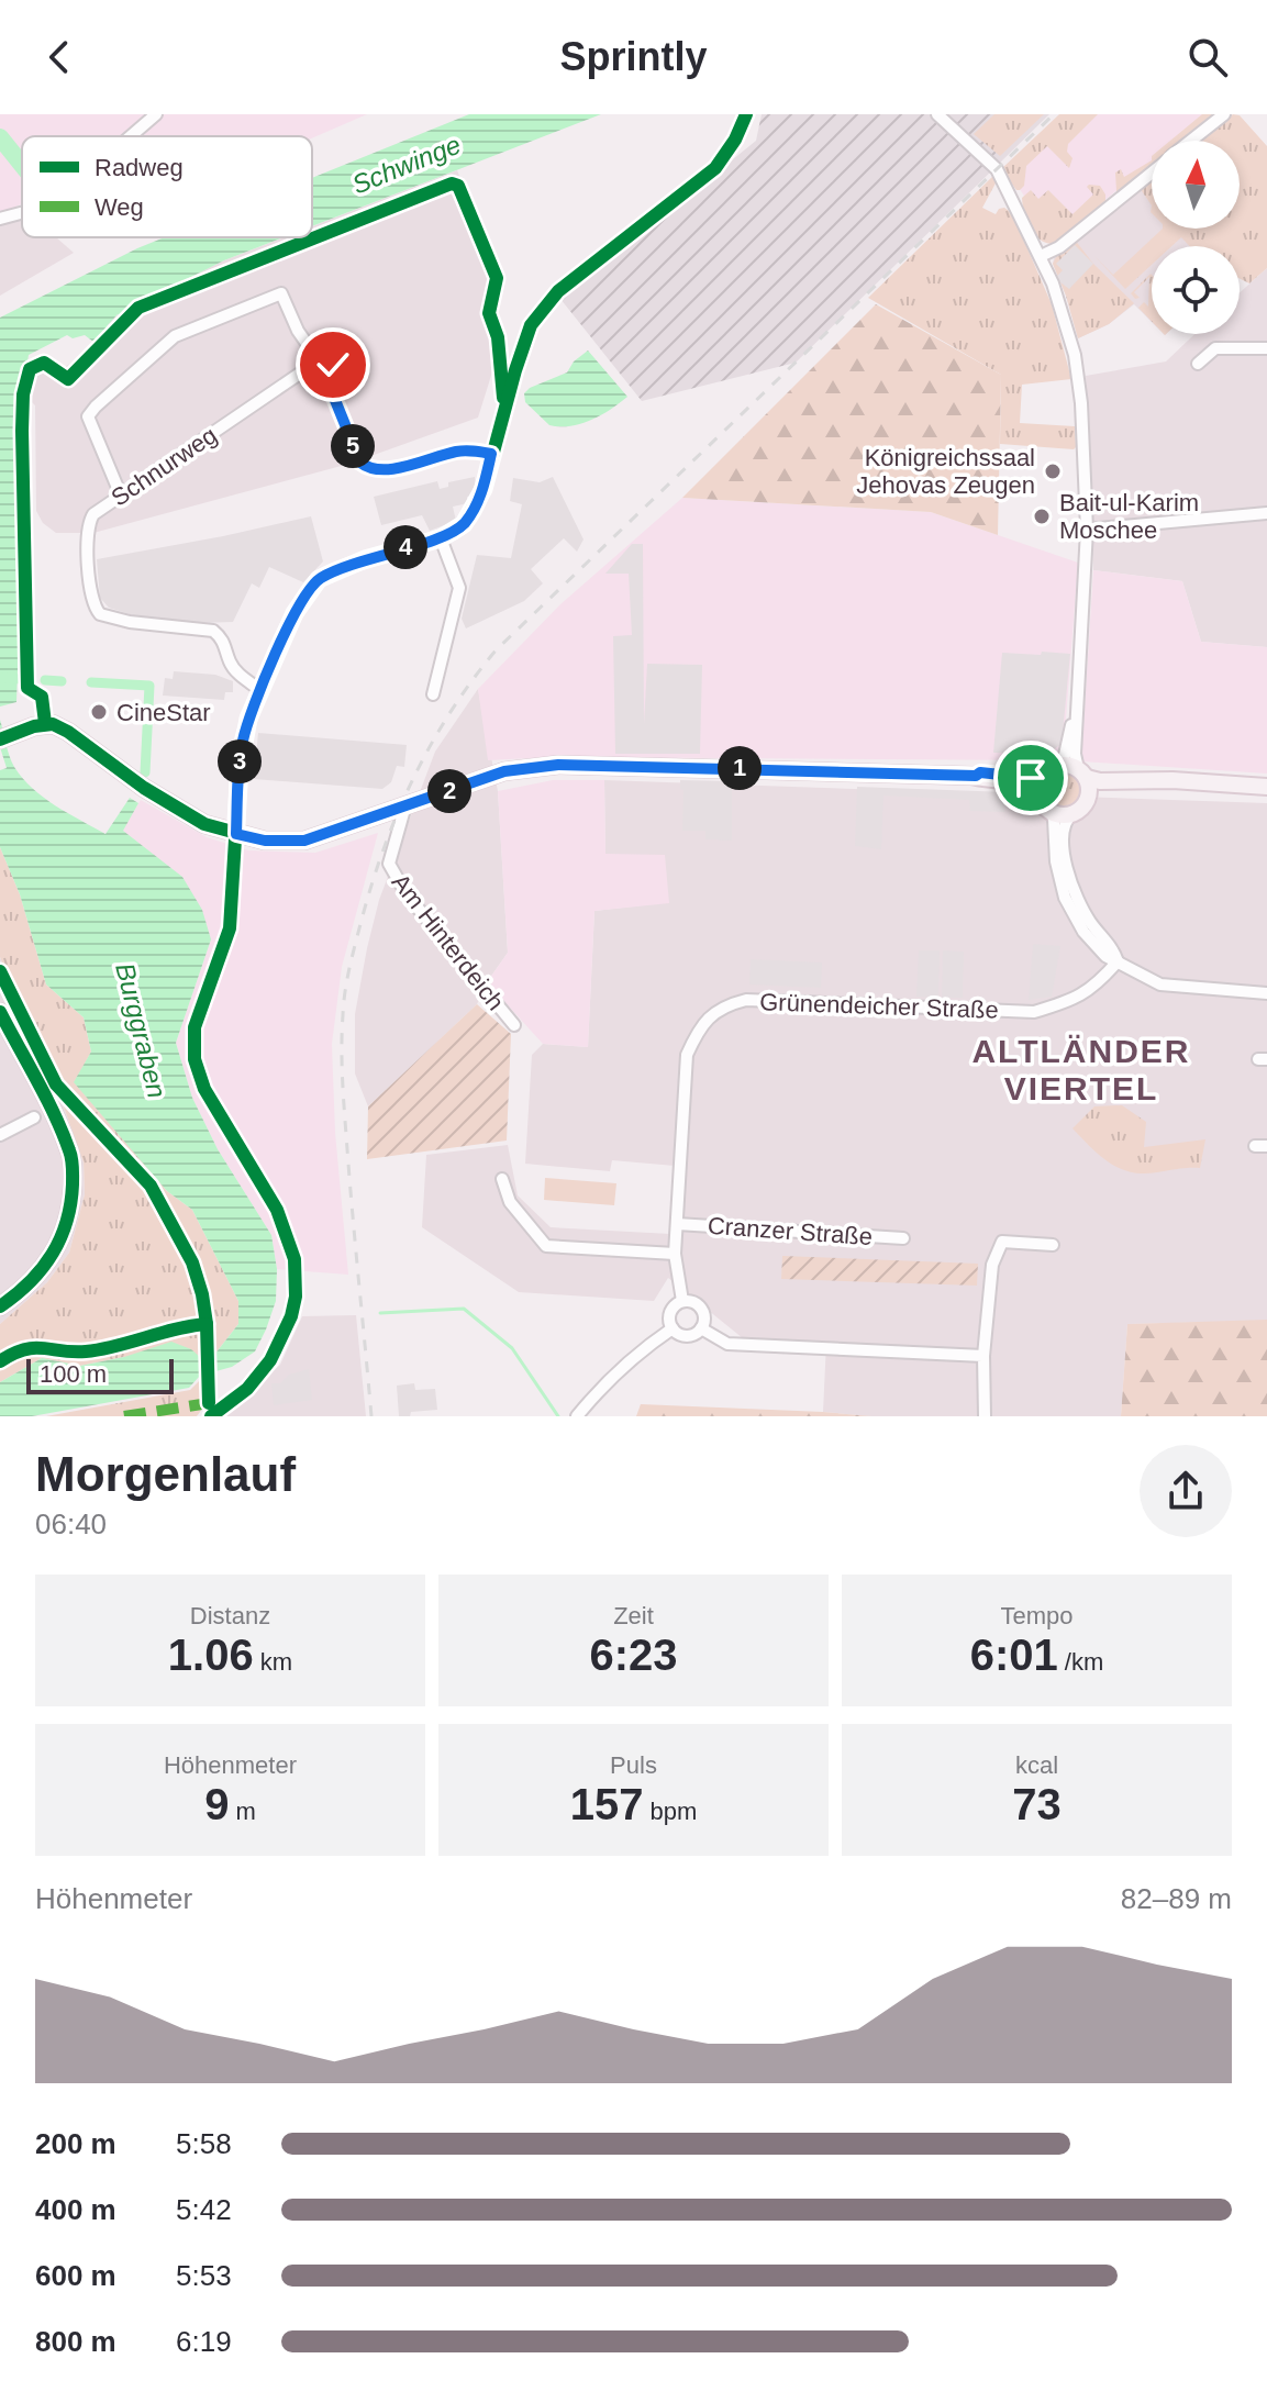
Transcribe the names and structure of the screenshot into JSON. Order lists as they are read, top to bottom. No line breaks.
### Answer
{"streets":{"street":["Schnurweg","Am Hinterdeich","Grünendeicher Straße","Cranzer Straße"]},"crossings":[["Grünendeicher Straße","Cranzer Straße"]],"districts":["ALTLÄNDER VIERTEL"],"water":["Schwinge","Burggraben"],"places":["Königreichssaal Jehovas Zeugen","Bait-ul-Karim Moschee","CineStar"],"legend":["Radweg","Weg"],"scale_bar":"100 m","north":"top","page":{"header":"Sprintly","pins":["5","4","3","1","2"],"scale":"100 m","heading":["Morgenlauf","06:40"],"stats":[["Distanz","1.06 km"],["Zeit","6:23"],["Tempo","6:01 /km"],["Höhenmeter","9 m"],["Puls","157 bpm"],["kcal","73"]],"chart":["Höhenmeter","82–89 m"],"list":[{"name":"200 m","note":"5:58"},{"name":"400 m","note":"5:42"},{"name":"600 m","note":"5:53"},{"name":"800 m","note":"6:19"}]}}
